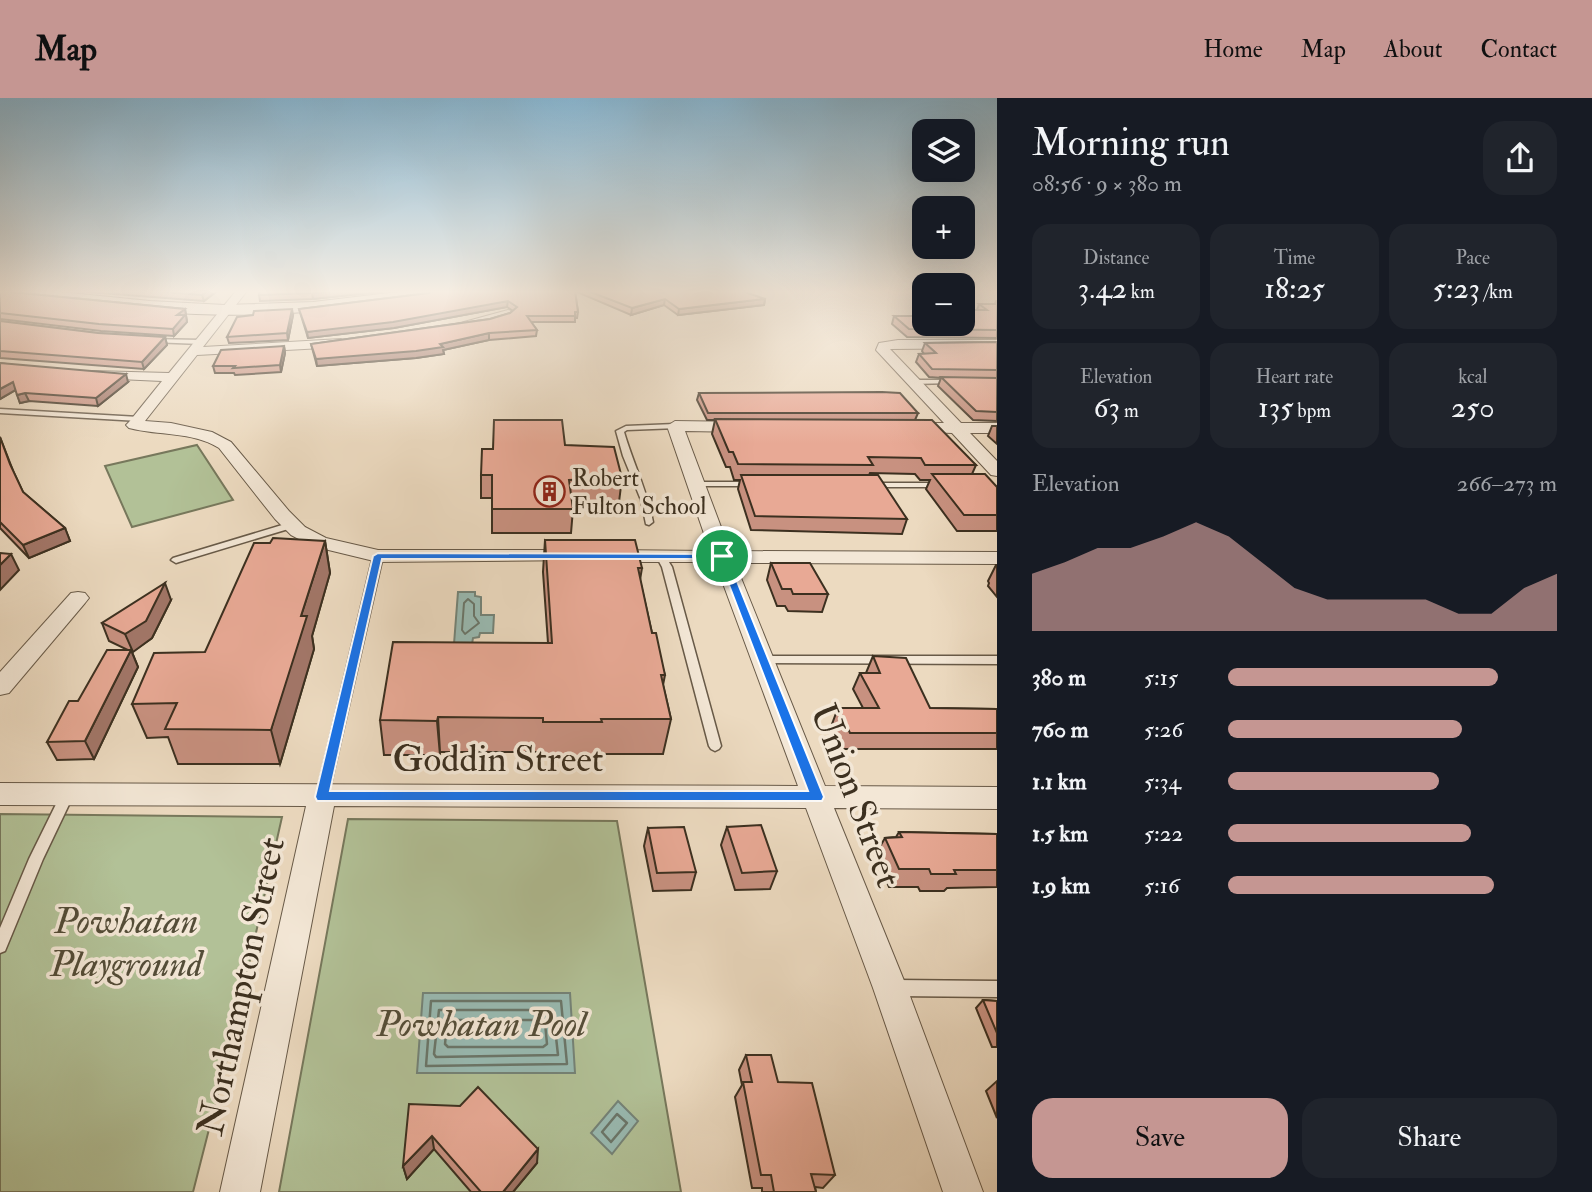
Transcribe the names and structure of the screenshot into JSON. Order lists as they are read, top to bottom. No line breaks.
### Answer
{"streets":{"street":["Goddin Street","Union Street","Northampton Street"]},"crossings":[["Goddin Street","Union Street"],["Goddin Street","Northampton Street"]],"parks":["Powhatan Playground","Powhatan Pool"],"places":{"building":["Robert Fulton School"]},"page":{"header":"Map","nav":["Home","Map","About","Contact"],"heading":["Morning run","08:56 · 9 × 380 m"],"map_buttons":["+","−"],"stats":[["Distance","3.42 km"],["Time","18:25"],["Pace","5:23 /km"],["Elevation","63 m"],["Heart rate","135 bpm"],["kcal","250"]],"chart":["Elevation","266–273 m"],"list":[{"name":"380 m","note":"5:15"},{"name":"760 m","note":"5:26"},{"name":"1.1 km","note":"5:34"},{"name":"1.5 km","note":"5:22"},{"name":"1.9 km","note":"5:16"}],"buttons":["Save","Share"]}}
